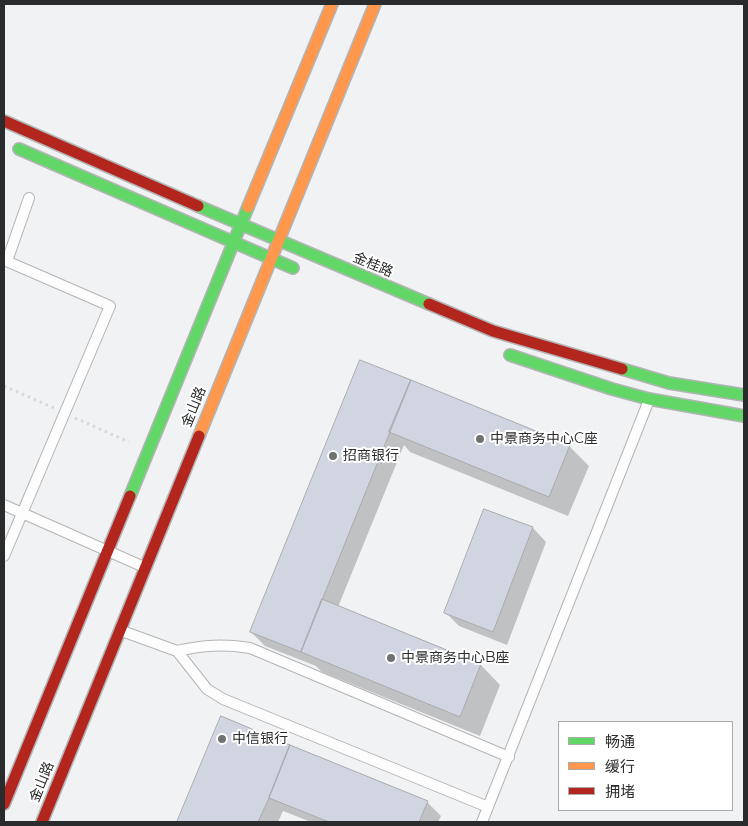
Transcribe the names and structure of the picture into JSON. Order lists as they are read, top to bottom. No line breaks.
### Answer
{"streets":{"main road":["金桂路","金山路"]},"crossings":[["金桂路","金山路"]],"places":["中景商务中心C座","招商银行","中景商务中心B座","中信银行"],"legend":["畅通","缓行","拥堵"]}
